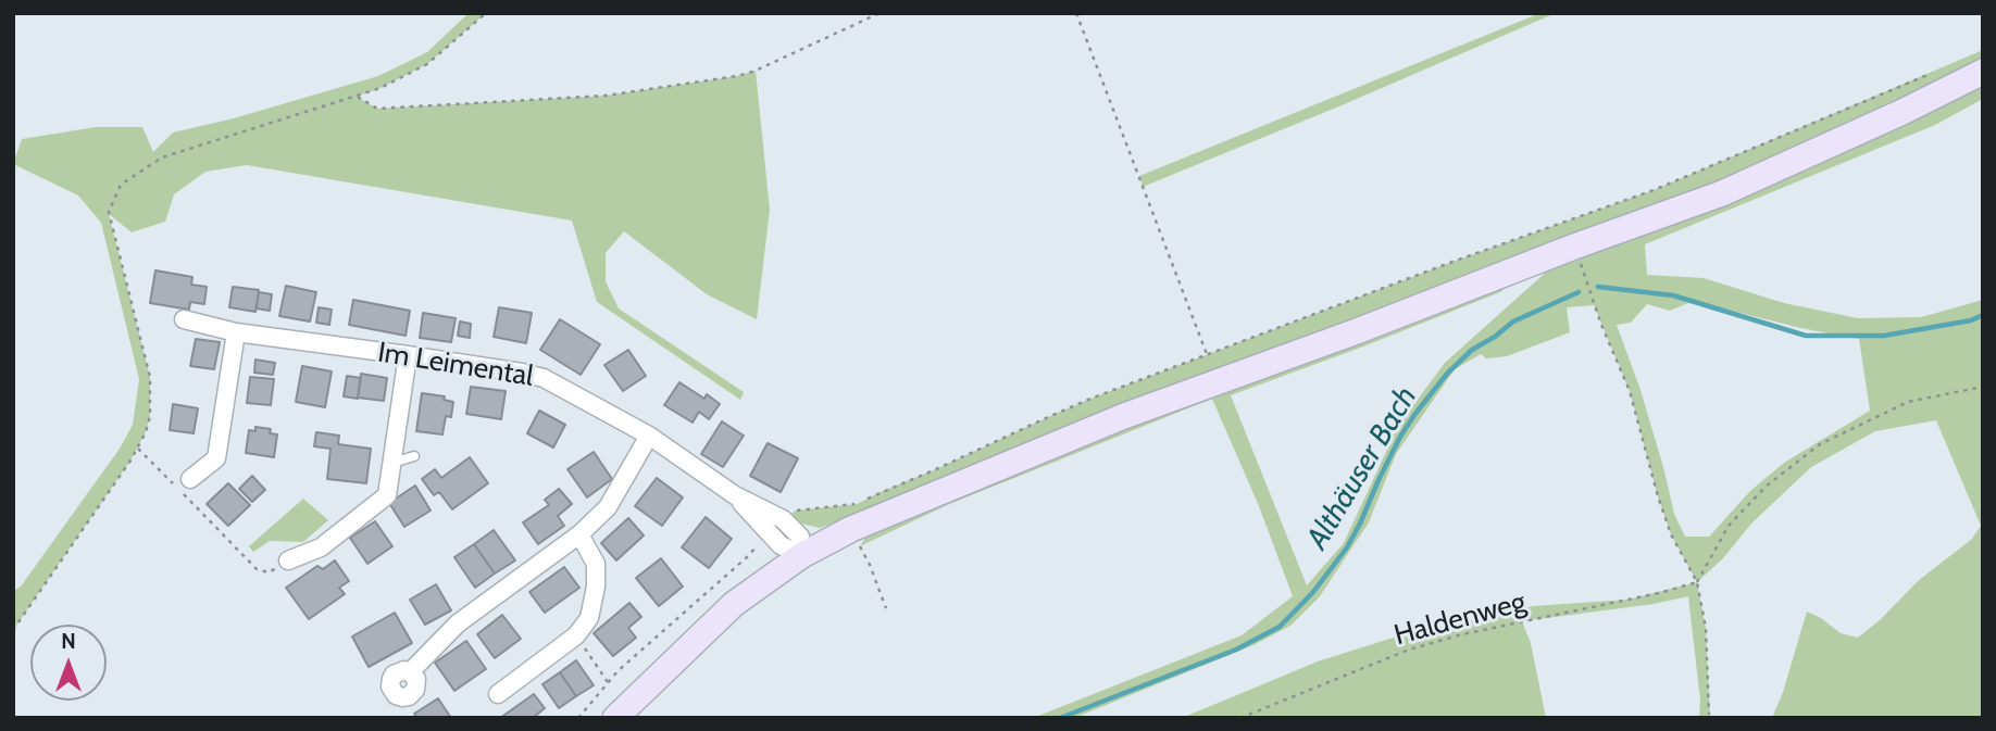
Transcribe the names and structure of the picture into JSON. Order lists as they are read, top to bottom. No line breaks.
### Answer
{"streets":{"street":["Im Leimental"],"path":["Haldenweg"]},"water":["Althäuser Bach"],"north":"top"}
